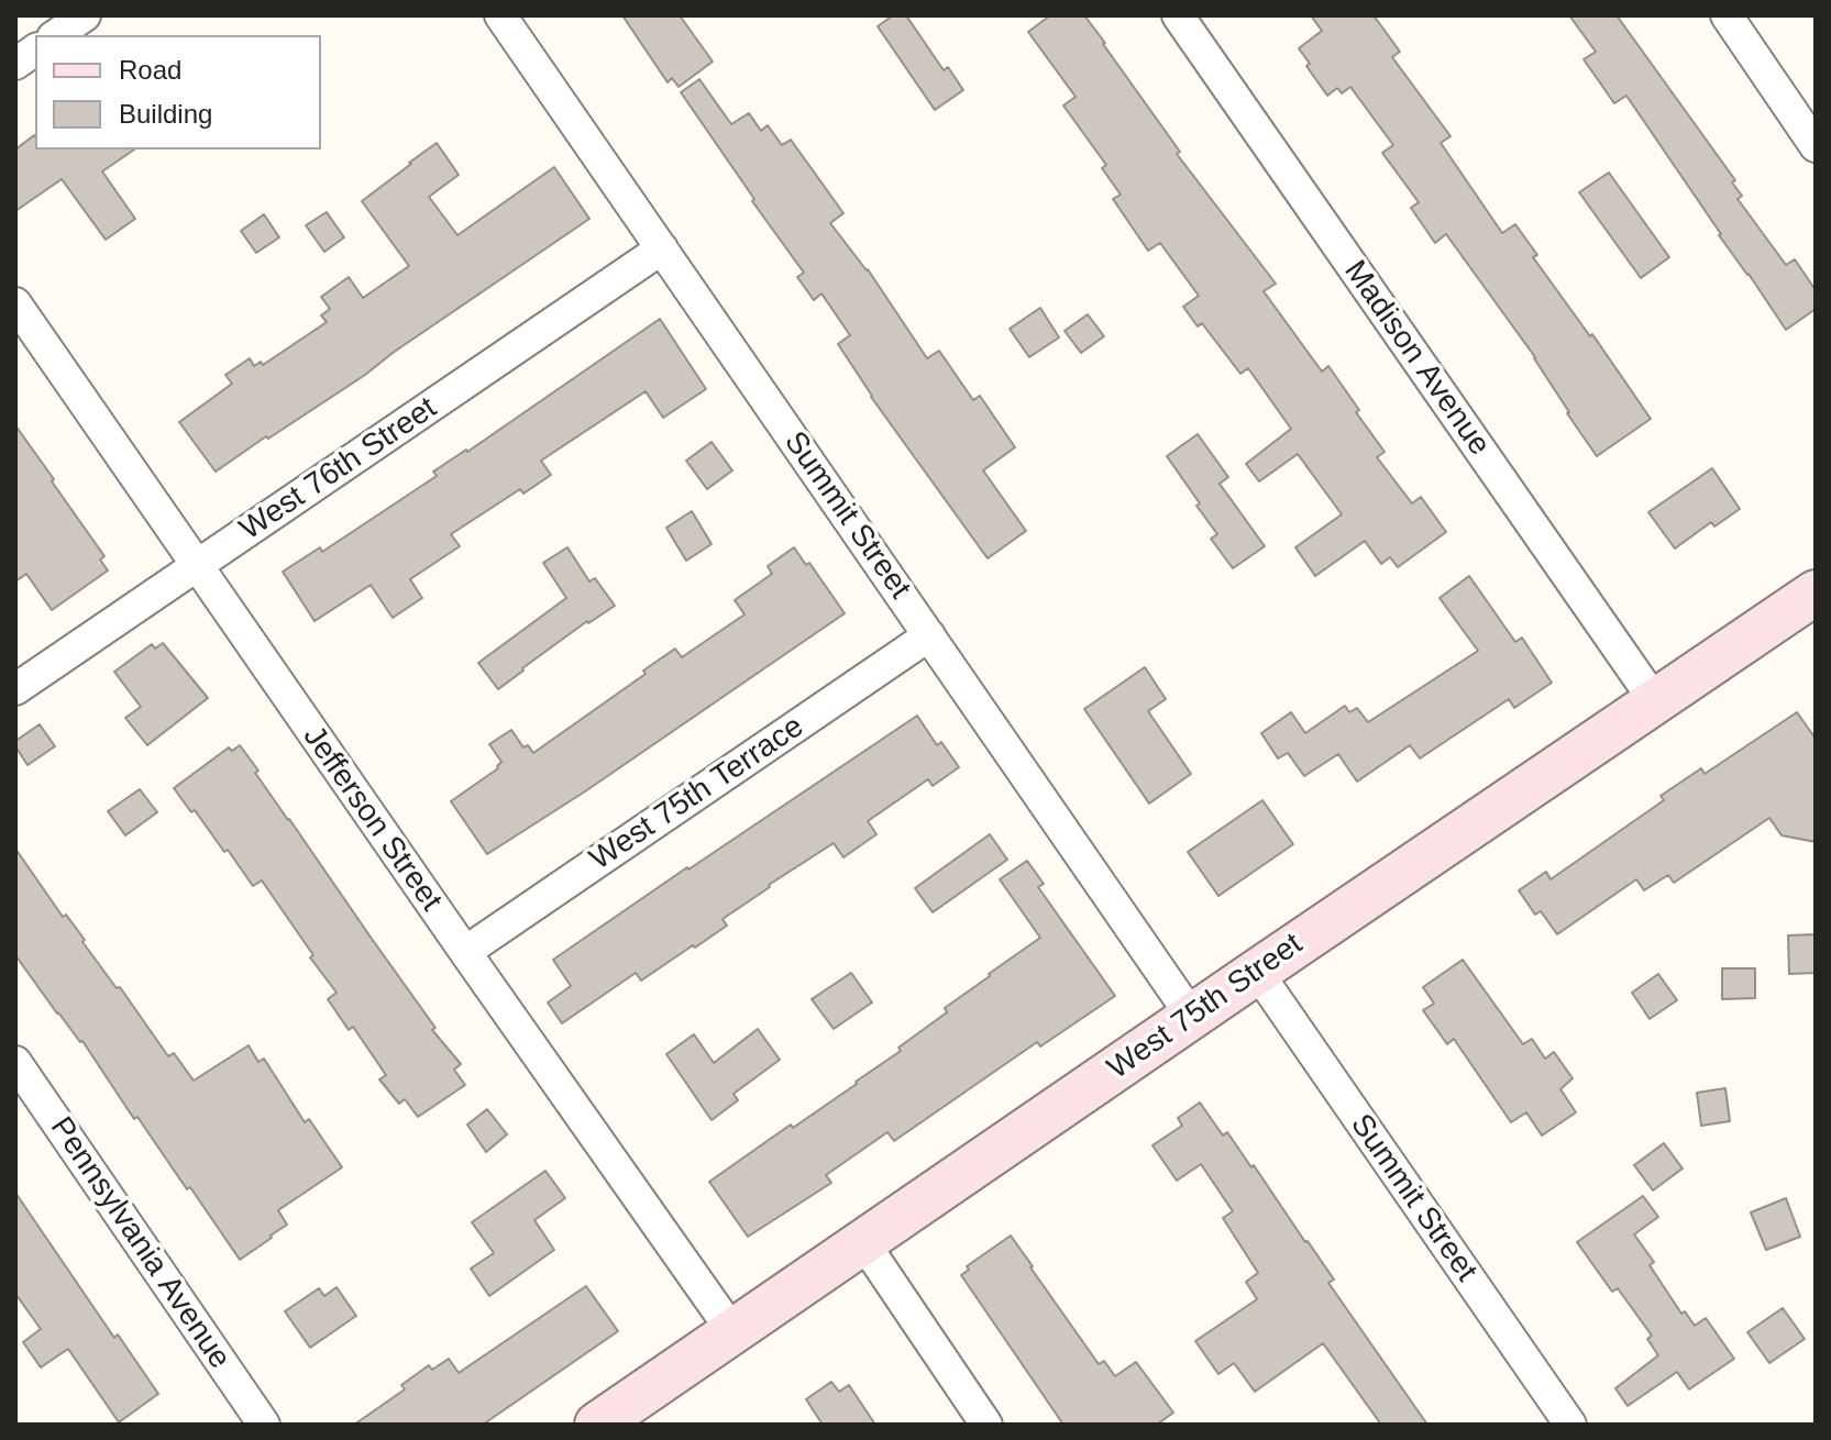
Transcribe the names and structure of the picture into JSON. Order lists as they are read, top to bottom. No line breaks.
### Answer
{"streets":{"main road":["West 75th Street"],"street":["Madison Avenue","West 76th Street","Summit Street","West 75th Terrace","Jefferson Street","Pennsylvania Avenue"]},"crossings":[["Madison Avenue","West 75th Street"],["West 76th Street","Summit Street"],["West 76th Street","Jefferson Street"],["Summit Street","West 75th Terrace"],["Summit Street","West 75th Street"],["West 75th Terrace","Jefferson Street"],["Jefferson Street","West 75th Street"]],"legend":["Road","Building"]}
